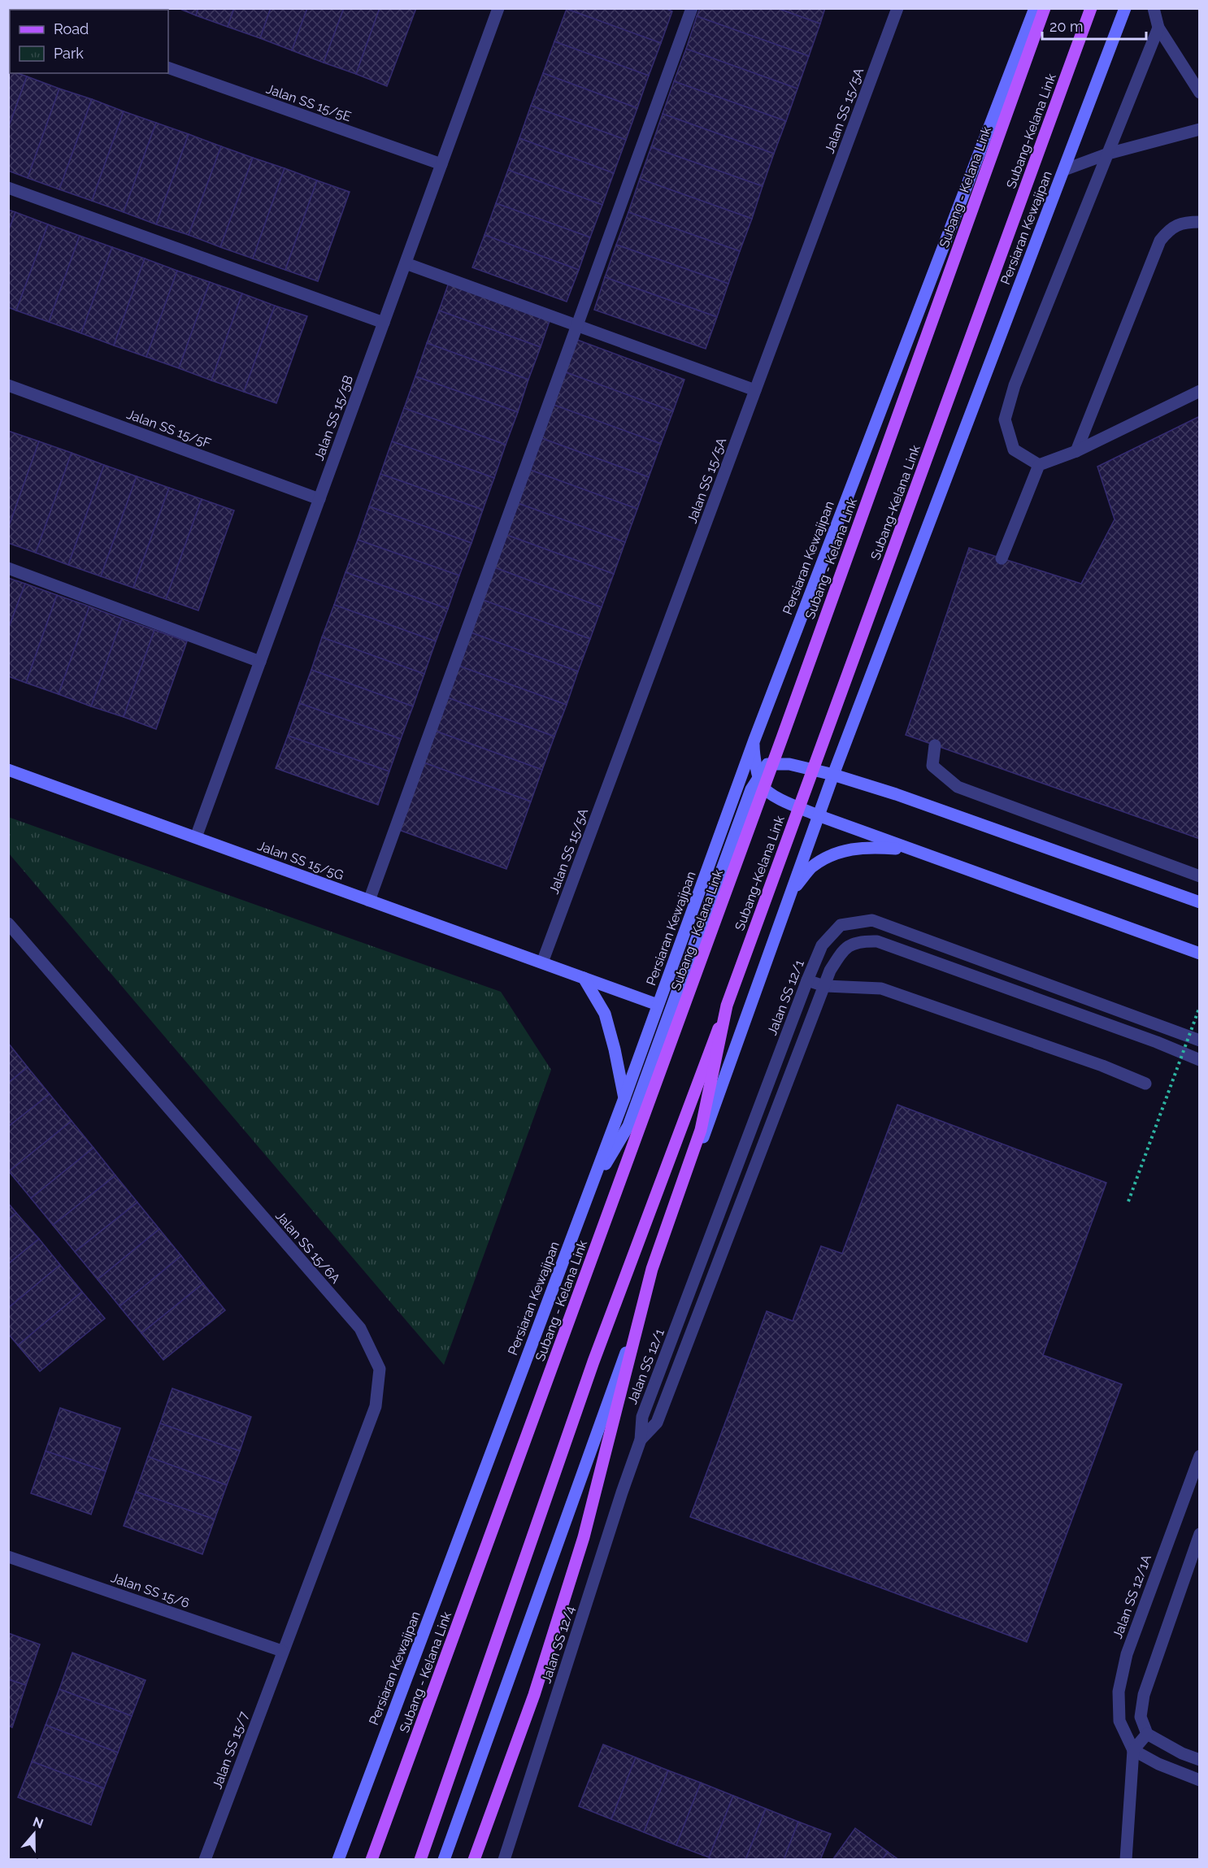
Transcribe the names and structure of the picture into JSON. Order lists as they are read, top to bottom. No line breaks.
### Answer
{"streets":{"main road":["Subang-Kelana Link","Subang - Kelana Link","Persiaran Kewajipan","Jalan SS 15/5G"],"street":["Jalan SS 15/5E","Jalan SS 15/5A","Jalan SS 15/5B","Jalan SS 15/5F","Jalan SS 12/1","Jalan SS 15/6A","Jalan SS 15/6","Jalan SS 12/1A","Jalan SS 12/4","Jalan SS 15/7"]},"crossings":[["Jalan SS 15/5E","Jalan SS 15/5B"],["Jalan SS 15/5A","Jalan SS 15/5G"],["Persiaran Kewajipan","Jalan SS 15/5G"],["Jalan SS 15/5B","Jalan SS 15/5F"],["Jalan SS 15/5B","Jalan SS 15/5G"],["Jalan SS 12/1","Jalan SS 12/4"],["Jalan SS 15/6A","Jalan SS 15/6"],["Jalan SS 15/6A","Jalan SS 15/7"],["Jalan SS 15/6","Jalan SS 15/7"]],"legend":["Road","Park"],"scale_bar":"20 m","north":"top"}
